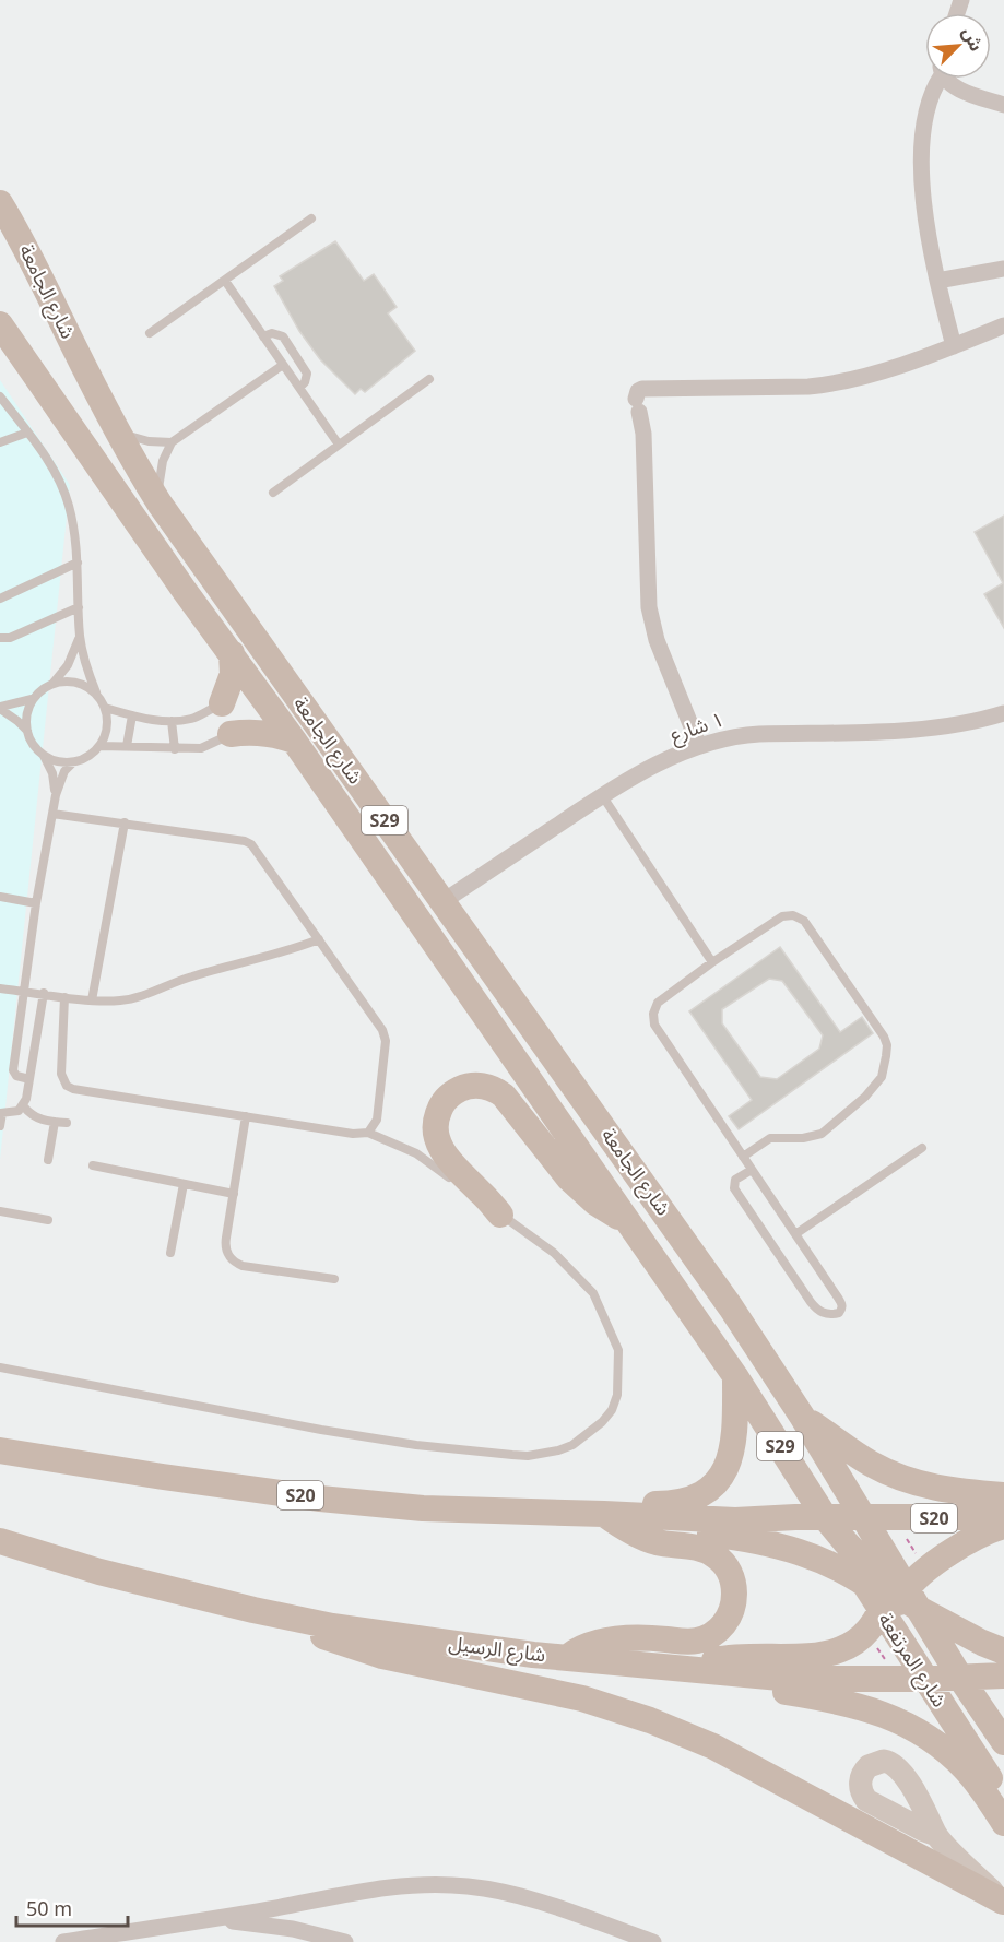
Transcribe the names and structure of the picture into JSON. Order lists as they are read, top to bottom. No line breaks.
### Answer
{"streets":{"main road":["شارع الجامعة","S29","S20","شارع الرسيل","شارع المرتفعة"],"street":["١ شارع"]},"crossings":[["شارع الجامعة","١ شارع"],["شارع الجامعة","S29"],["S29","S20"],["S29","شارع المرتفعة"],["S20","شارع المرتفعة"],["شارع الرسيل","شارع المرتفعة"]],"scale_bar":"50 m","north":"top right"}
